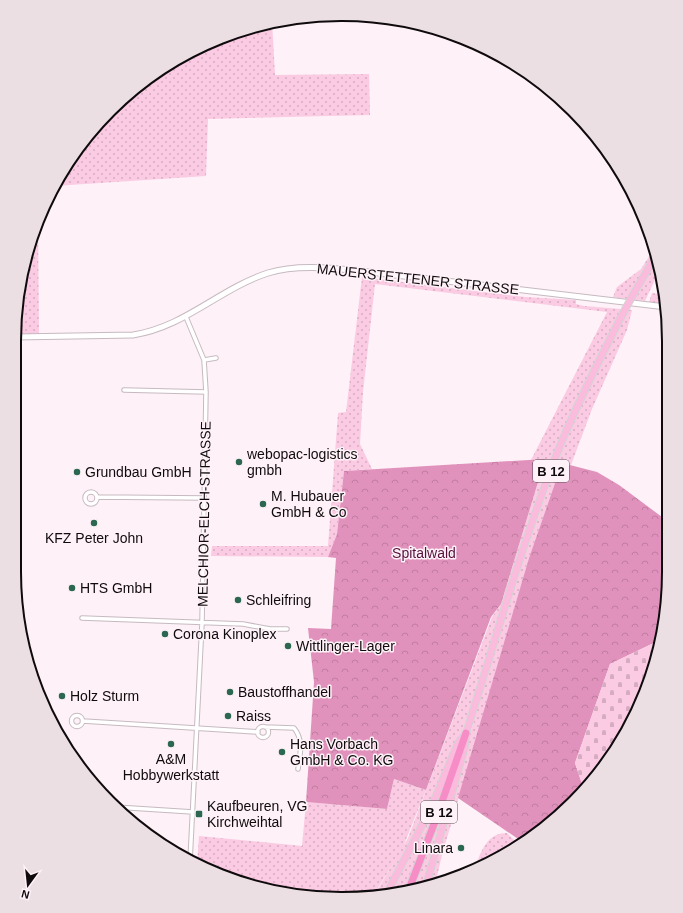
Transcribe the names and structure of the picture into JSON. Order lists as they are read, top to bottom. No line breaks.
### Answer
{"streets":{"highway":["B 12"],"main road":["MAUERSTETTENER STRASSE"],"street":["MELCHIOR-ELCH-STRASSE"]},"crossings":[["MAUERSTETTENER STRASSE","MELCHIOR-ELCH-STRASSE"]],"parks":["Spitalwald"],"places":{"other":["webopac-logistics gmbh","Grundbau GmbH","M. Hubauer GmbH & Co","KFZ Peter John","HTS GmbH","Schleifring","Corona Kinoplex","Wittlinger-Lager","Baustoffhandel","Holz Sturm","Raiss","A&M Hobbywerkstatt","Hans Vorbach GmbH & Co. KG","Linara"],"transit":["Kaufbeuren, VG Kirchweihtal"]},"north":"bottom"}
